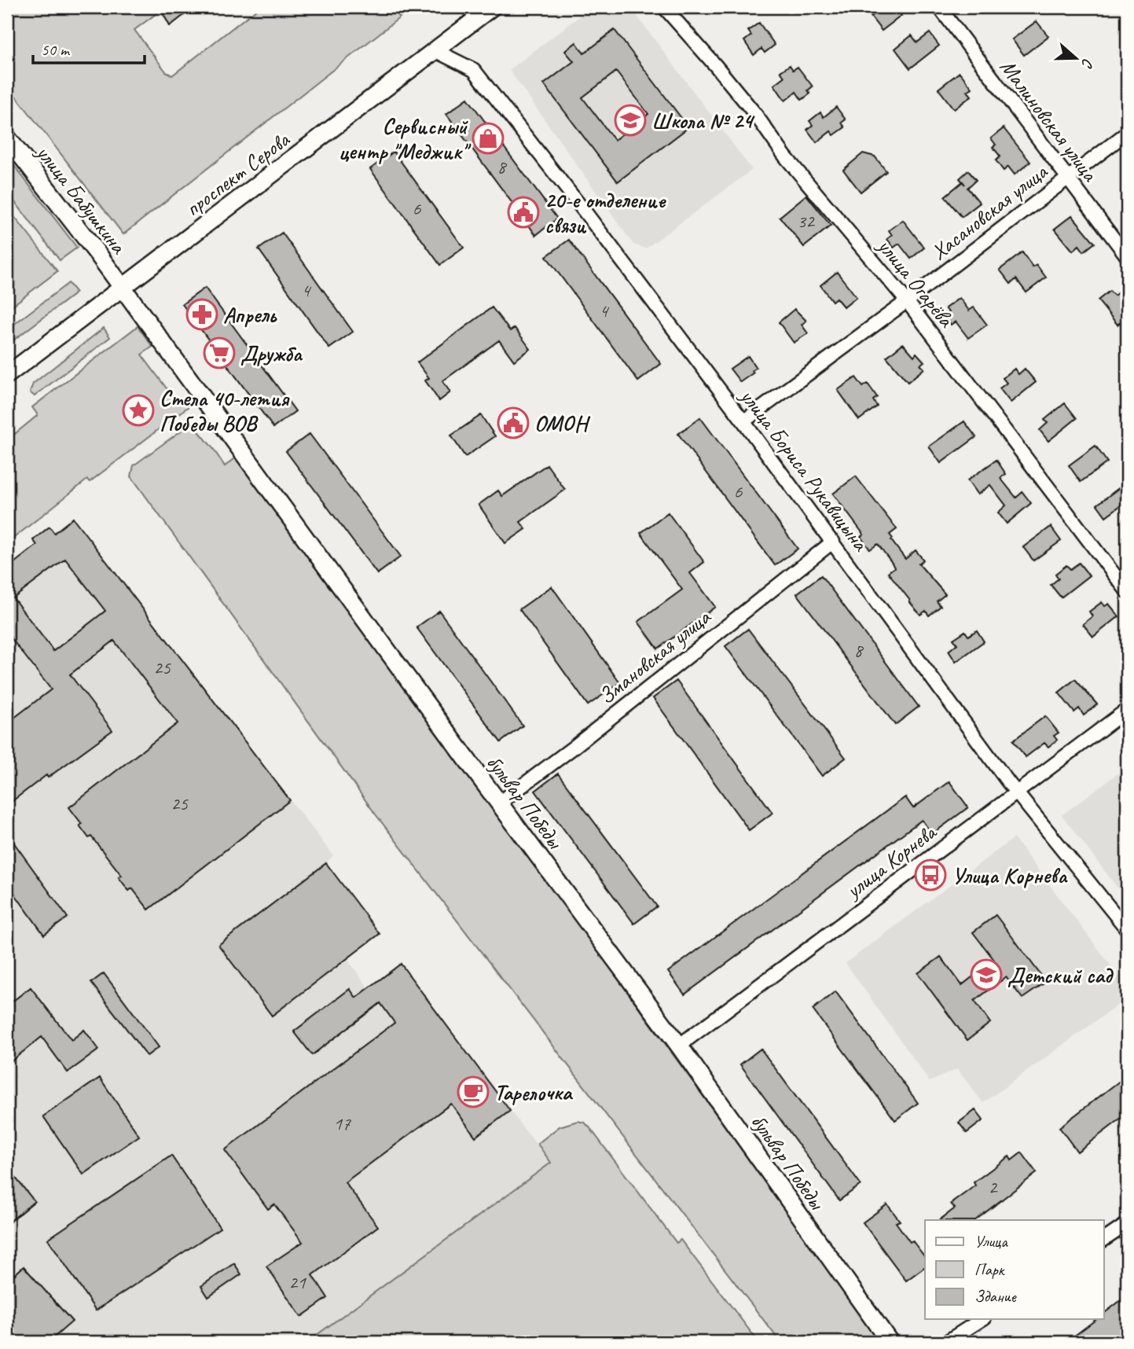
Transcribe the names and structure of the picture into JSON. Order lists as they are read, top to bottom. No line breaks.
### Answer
{"streets":{"street":["Малиновская улица","проспект Серова","улица Бабушкина","Хасановская улица","улица Огарёва","улица Бориса Рукавицына","Змановская улица","бульвар Победы","улица Корнева"]},"crossings":[["Малиновская улица","Хасановская улица"],["проспект Серова","улица Бабушкина"],["проспект Серова","улица Бориса Рукавицына"],["проспект Серова","бульвар Победы"],["улица Бабушкина","бульвар Победы"],["Хасановская улица","улица Огарёва"],["Хасановская улица","улица Бориса Рукавицына"],["улица Бориса Рукавицына","Змановская улица"],["улица Бориса Рукавицына","улица Корнева"],["Змановская улица","бульвар Победы"],["бульвар Победы","улица Корнева"]],"places":{"school or university":["Школа № 24","Детский сад"],"shop":["Сервисный центр \"Меджик\""],"public building":["20-е отделение связи","ОМОН"],"pharmacy":["Апрель"],"supermarket":["Дружба"],"place":["Стела 40-летия Победы ВОВ"],"bus stop":["Улица Корнева"],"cafe":["Тарелочка"]},"house_numbers":["8","6","32","4","4","6","8","25","25","17","2","21"],"legend":["Улица","Парк","Здание"],"scale_bar":"50 m","north":"right"}
